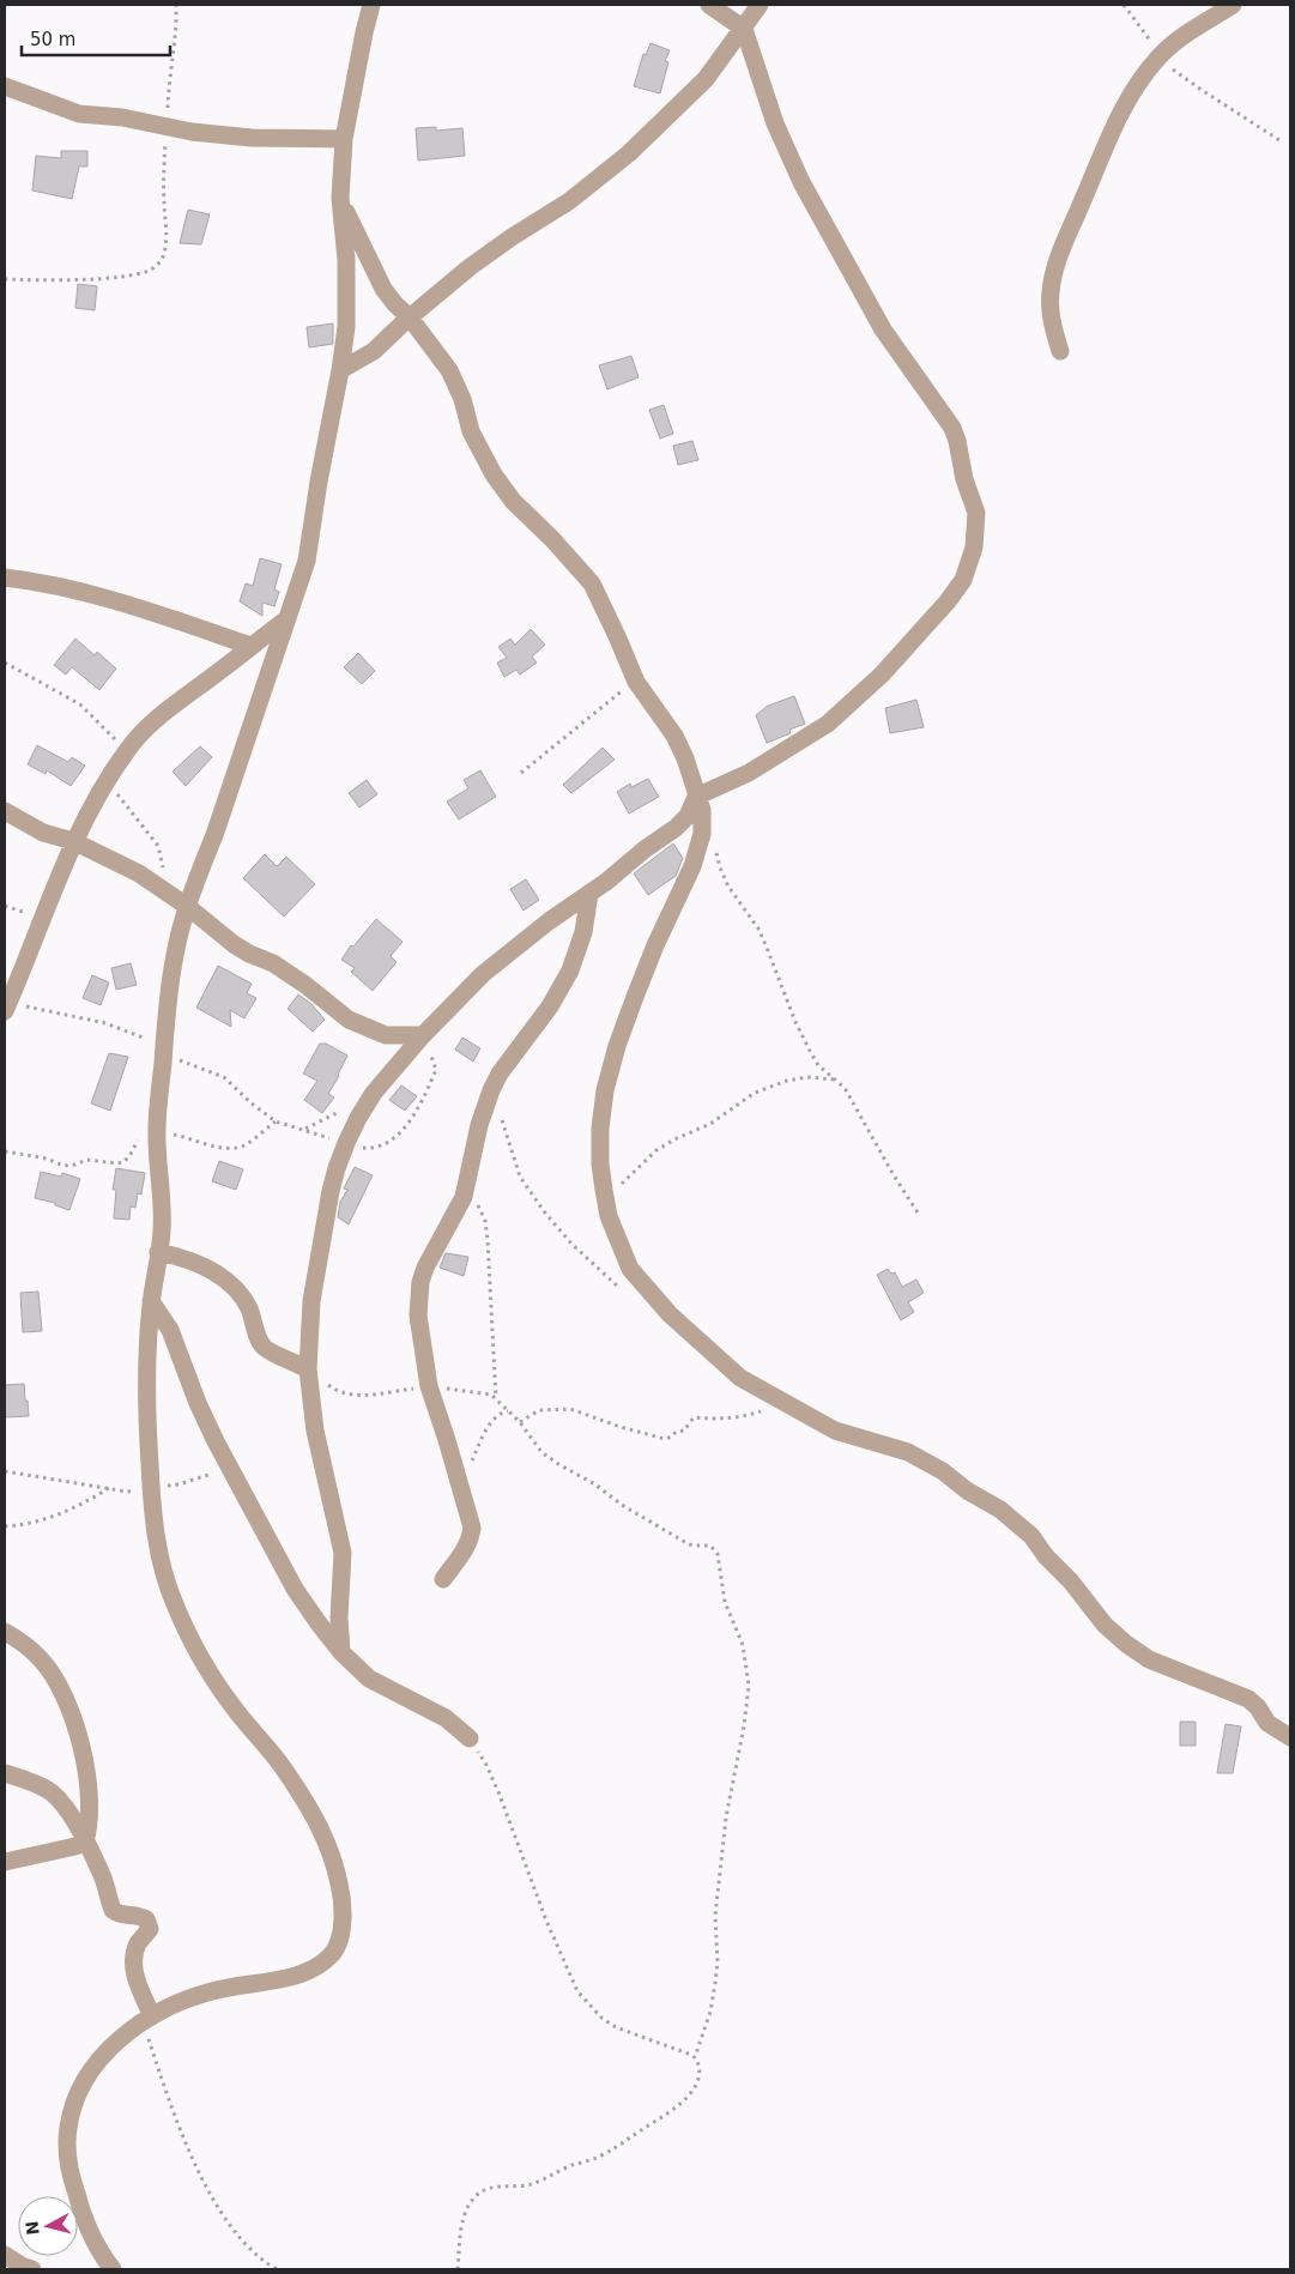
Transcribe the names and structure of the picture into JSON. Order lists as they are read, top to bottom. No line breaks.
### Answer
{"scale_bar":"50 m","north":"left"}
